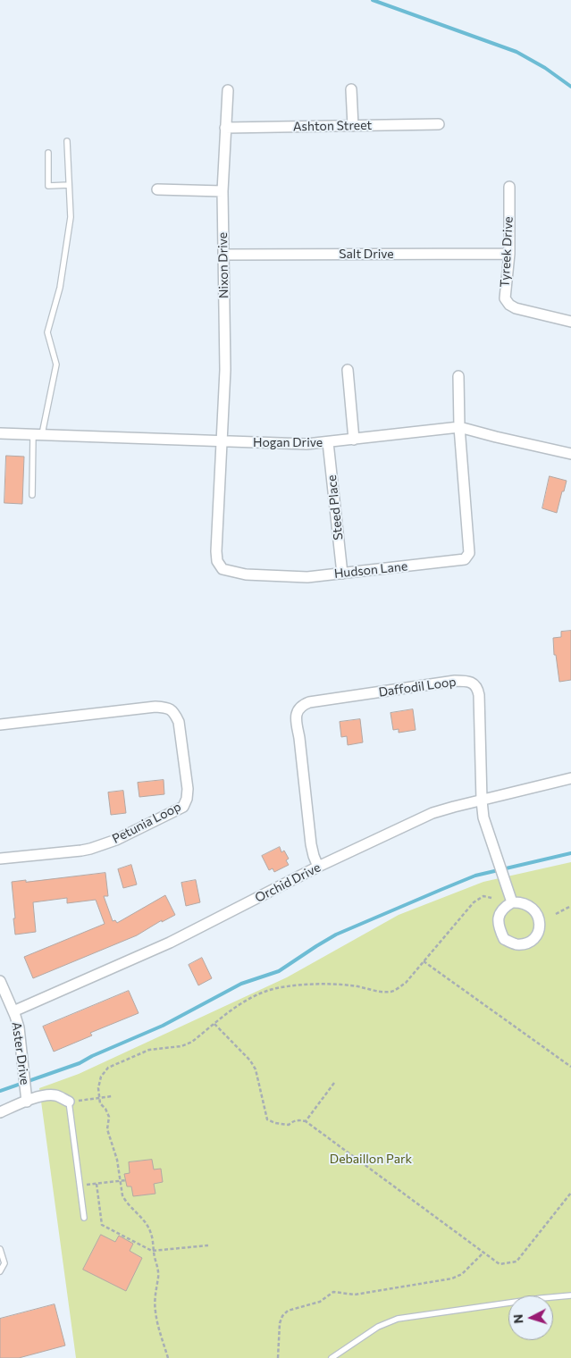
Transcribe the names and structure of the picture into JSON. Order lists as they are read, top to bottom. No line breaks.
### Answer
{"streets":{"street":["Ashton Street","Tyreek Drive","Salt Drive","Nixon Drive","Hogan Drive","Steed Place","Hudson Lane","Daffodil Loop","Petunia Loop","Orchid Drive","Aster Drive"]},"crossings":[["Ashton Street","Nixon Drive"],["Tyreek Drive","Salt Drive"],["Salt Drive","Nixon Drive"],["Nixon Drive","Hogan Drive"],["Nixon Drive","Hudson Lane"],["Hogan Drive","Steed Place"],["Hogan Drive","Hudson Lane"],["Steed Place","Hudson Lane"],["Daffodil Loop","Orchid Drive"],["Orchid Drive","Aster Drive"]],"parks":["Debaillon Park"],"north":"left"}
